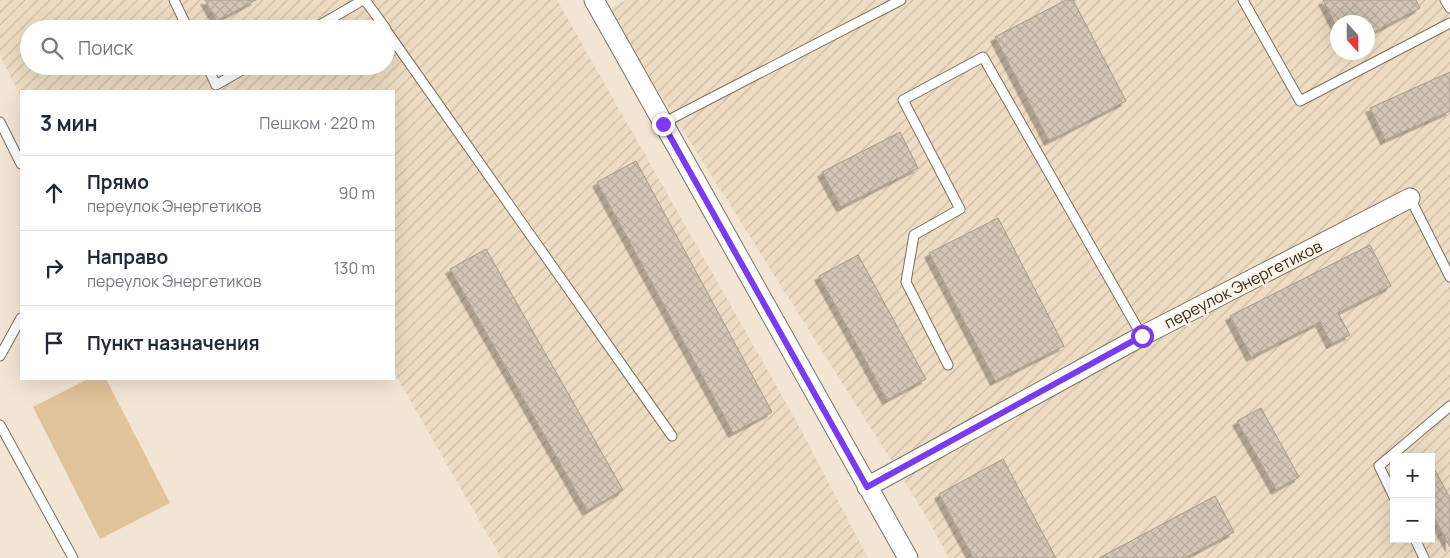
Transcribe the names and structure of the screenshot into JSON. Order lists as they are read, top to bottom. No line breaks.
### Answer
{"streets":{"street":["переулок Энергетиков"]},"north":"bottom","page":{"search":"Поиск","heading":["3 мин","Пешком · 220 m"],"list":[["Прямо","переулок Энергетиков","90 m"],["Направо","переулок Энергетиков","130 m"],"Пункт назначения"],"map_buttons":["+","−"]}}
